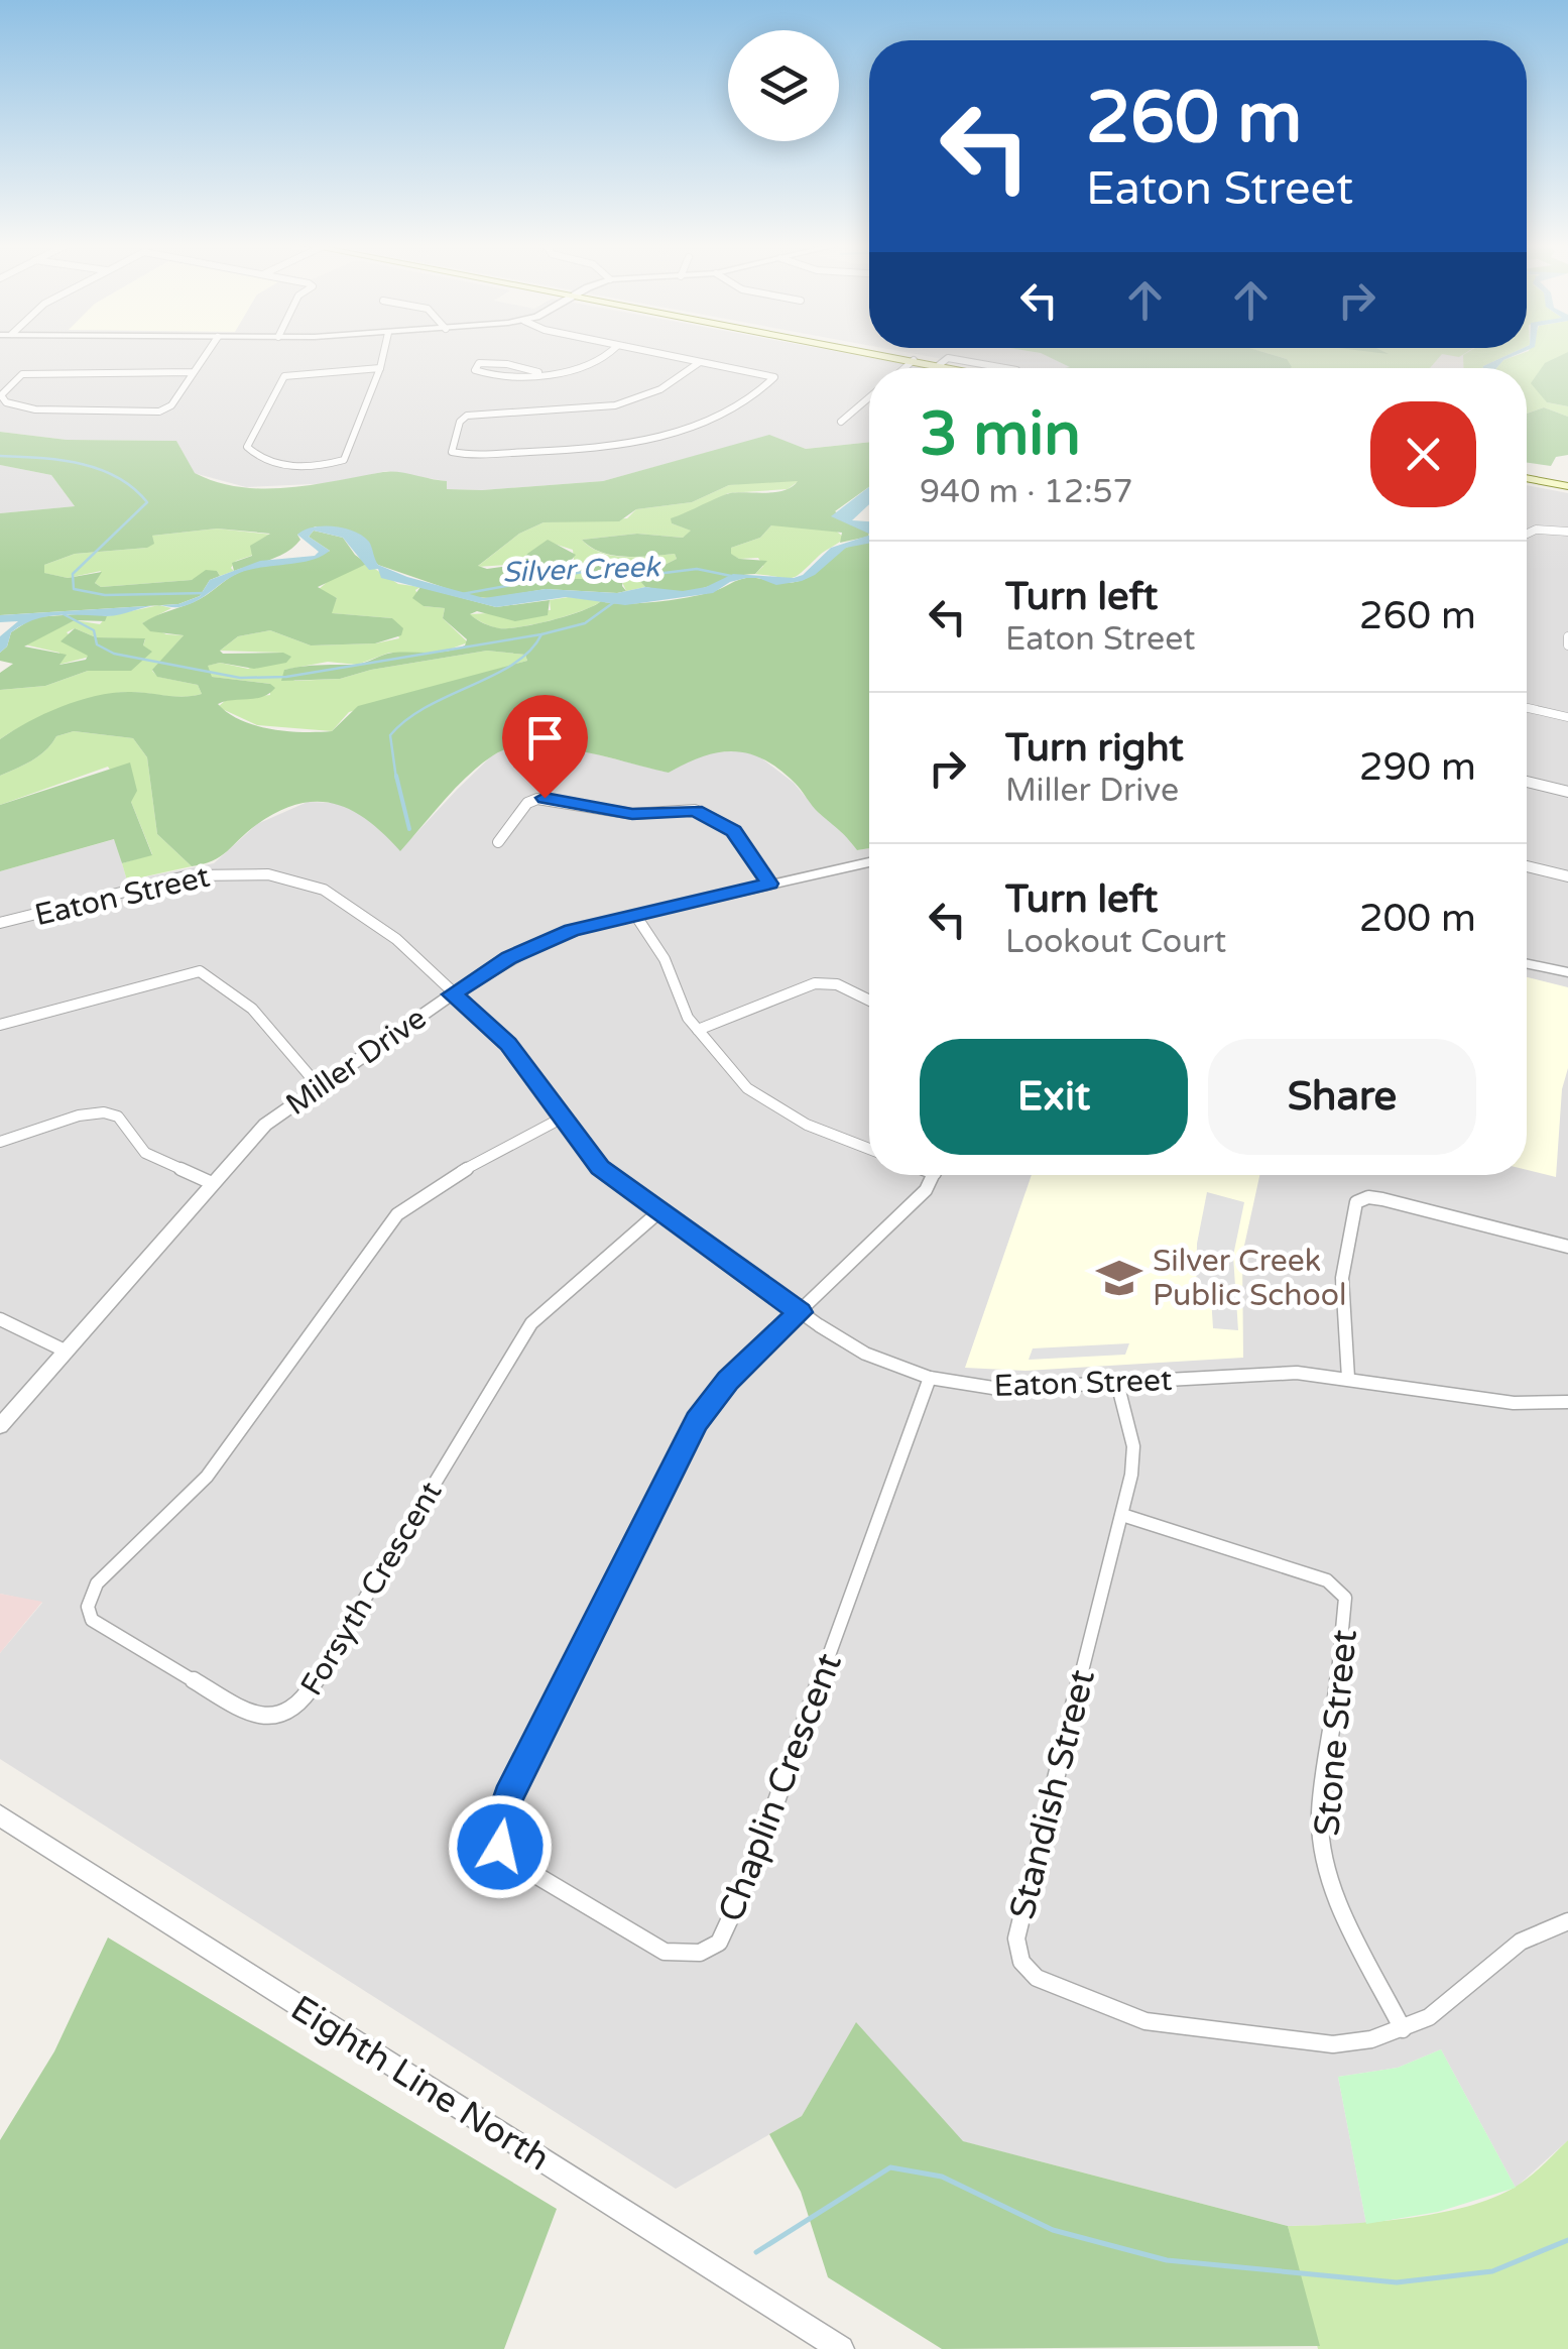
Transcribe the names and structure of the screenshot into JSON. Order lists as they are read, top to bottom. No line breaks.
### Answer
{"streets":{"street":["Eaton Street","Miller Drive","Forsyth Crescent","Stone Street","Chaplin Crescent","Standish Street","Eighth Line North"]},"crossings":[["Eaton Street","Miller Drive"],["Eaton Street","Forsyth Crescent"],["Eaton Street","Chaplin Crescent"],["Eaton Street","Standish Street"],["Stone Street","Standish Street"]],"water":["Silver Creek"],"places":{"school or university":["Silver Creek Public School"]},"page":{"turn":["260 m","Eaton Street"],"heading":["3 min","940 m · 12:57"],"list":[{"name":"Turn left","note":"Eaton Street","value":"260 m"},{"name":"Turn right","note":"Miller Drive","value":"290 m"},{"name":"Turn left","note":"Lookout Court","value":"200 m"}],"buttons":["Exit","Share"]}}
